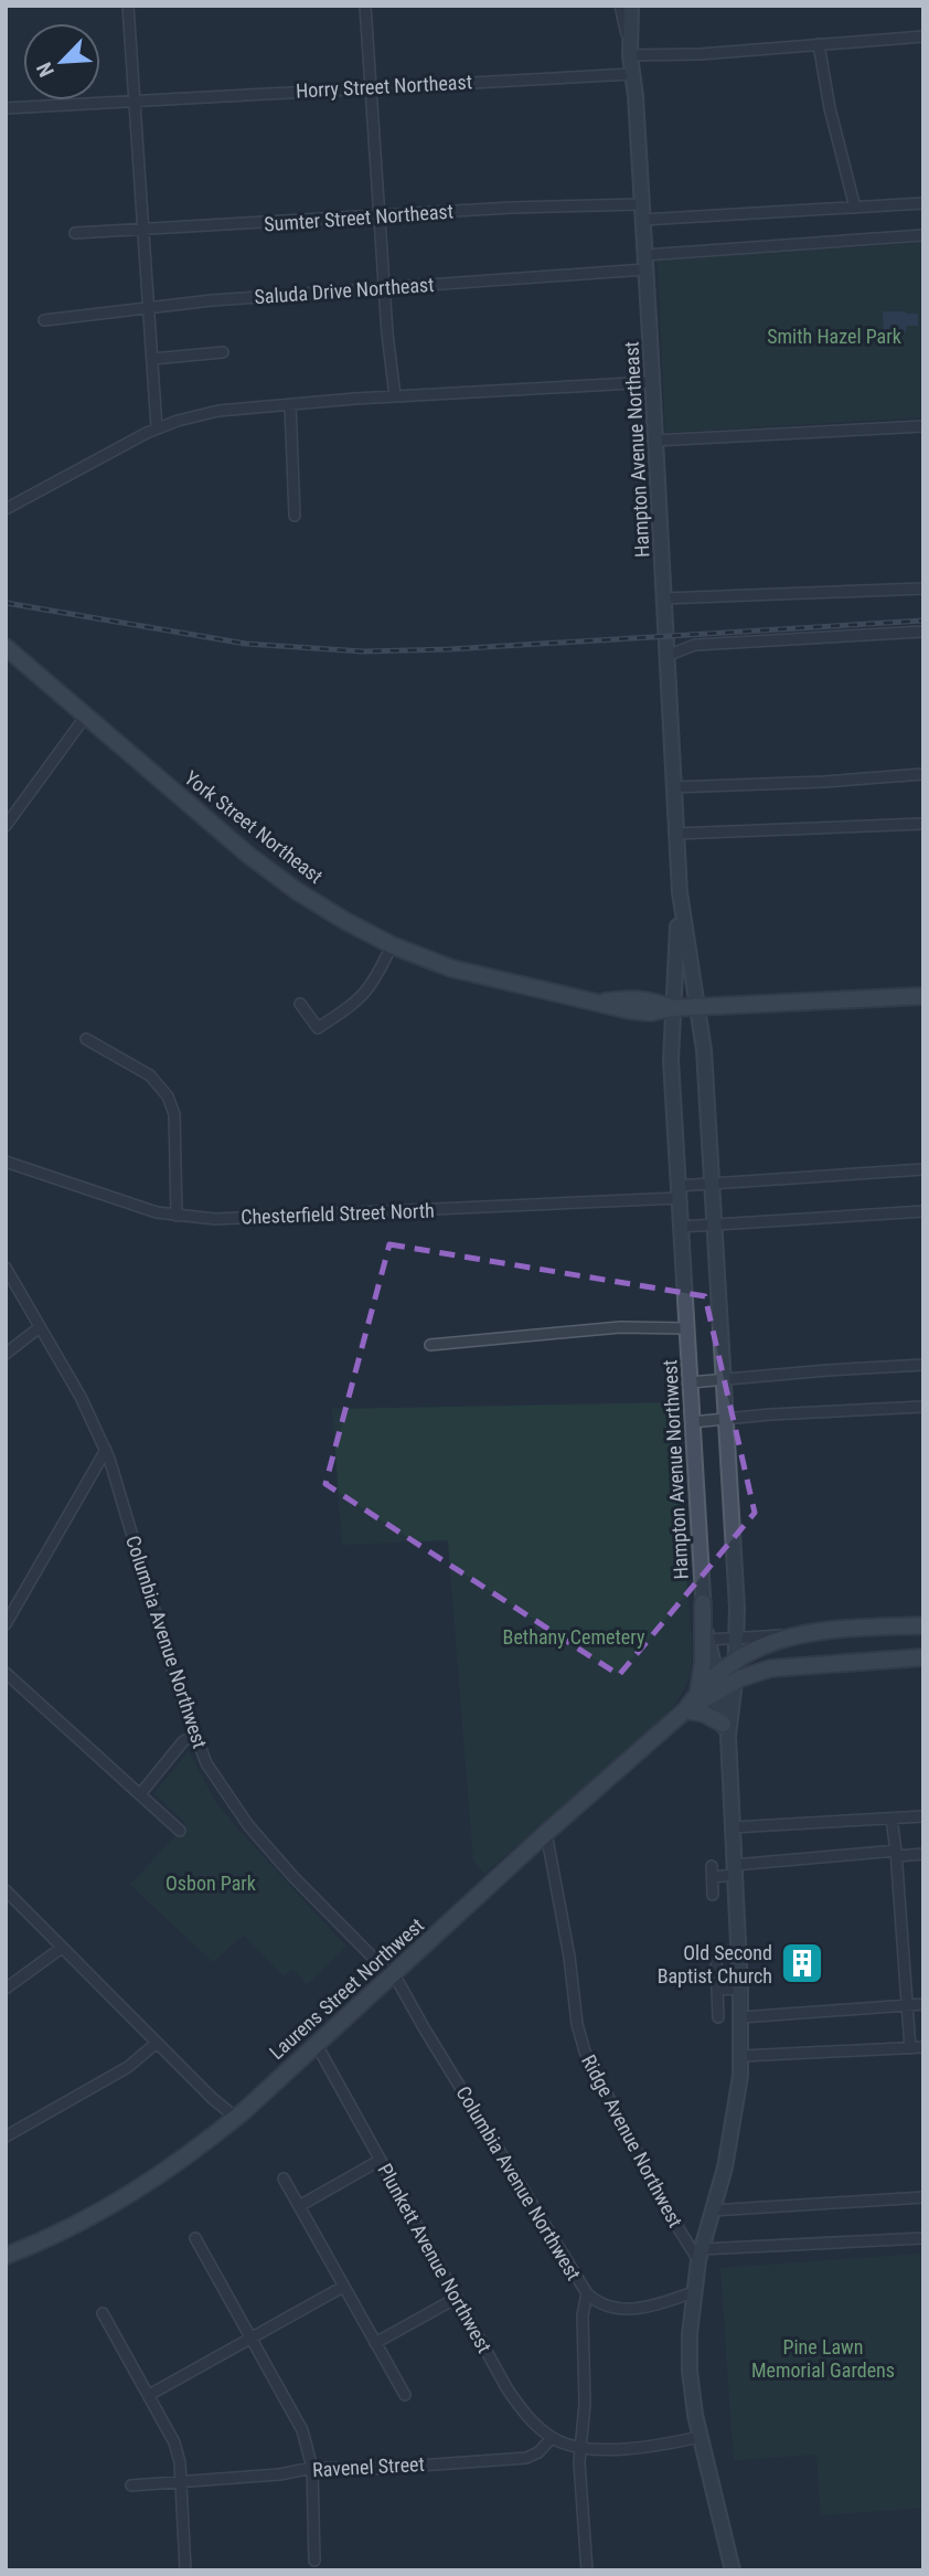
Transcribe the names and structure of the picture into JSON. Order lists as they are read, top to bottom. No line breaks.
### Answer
{"streets":{"main road":["York Street Northeast","Laurens Street Northwest"],"street":["Horry Street Northeast","Sumter Street Northeast","Saluda Drive Northeast","Hampton Avenue Northeast","Chesterfield Street North","Hampton Avenue Northwest","Columbia Avenue Northwest","Ridge Avenue Northwest","Plunkett Avenue Northwest","Ravenel Street"]},"crossings":[["Horry Street Northeast","Hampton Avenue Northeast"],["Sumter Street Northeast","Hampton Avenue Northeast"],["Saluda Drive Northeast","Hampton Avenue Northeast"],["Hampton Avenue Northeast","York Street Northeast"],["Hampton Avenue Northeast","Chesterfield Street North"],["Hampton Avenue Northeast","Hampton Avenue Northwest"],["Chesterfield Street North","Hampton Avenue Northwest"],["Hampton Avenue Northwest","Columbia Avenue Northwest"],["Hampton Avenue Northwest","Laurens Street Northwest"],["Hampton Avenue Northwest","Ridge Avenue Northwest"],["Columbia Avenue Northwest","Laurens Street Northwest"],["Laurens Street Northwest","Ridge Avenue Northwest"],["Laurens Street Northwest","Plunkett Avenue Northwest"],["Plunkett Avenue Northwest","Ravenel Street"]],"parks":["Smith Hazel Park","Bethany Cemetery","Osbon Park","Pine Lawn Memorial Gardens"],"places":{"building":["Old Second Baptist Church"]},"north":"bottom left"}
